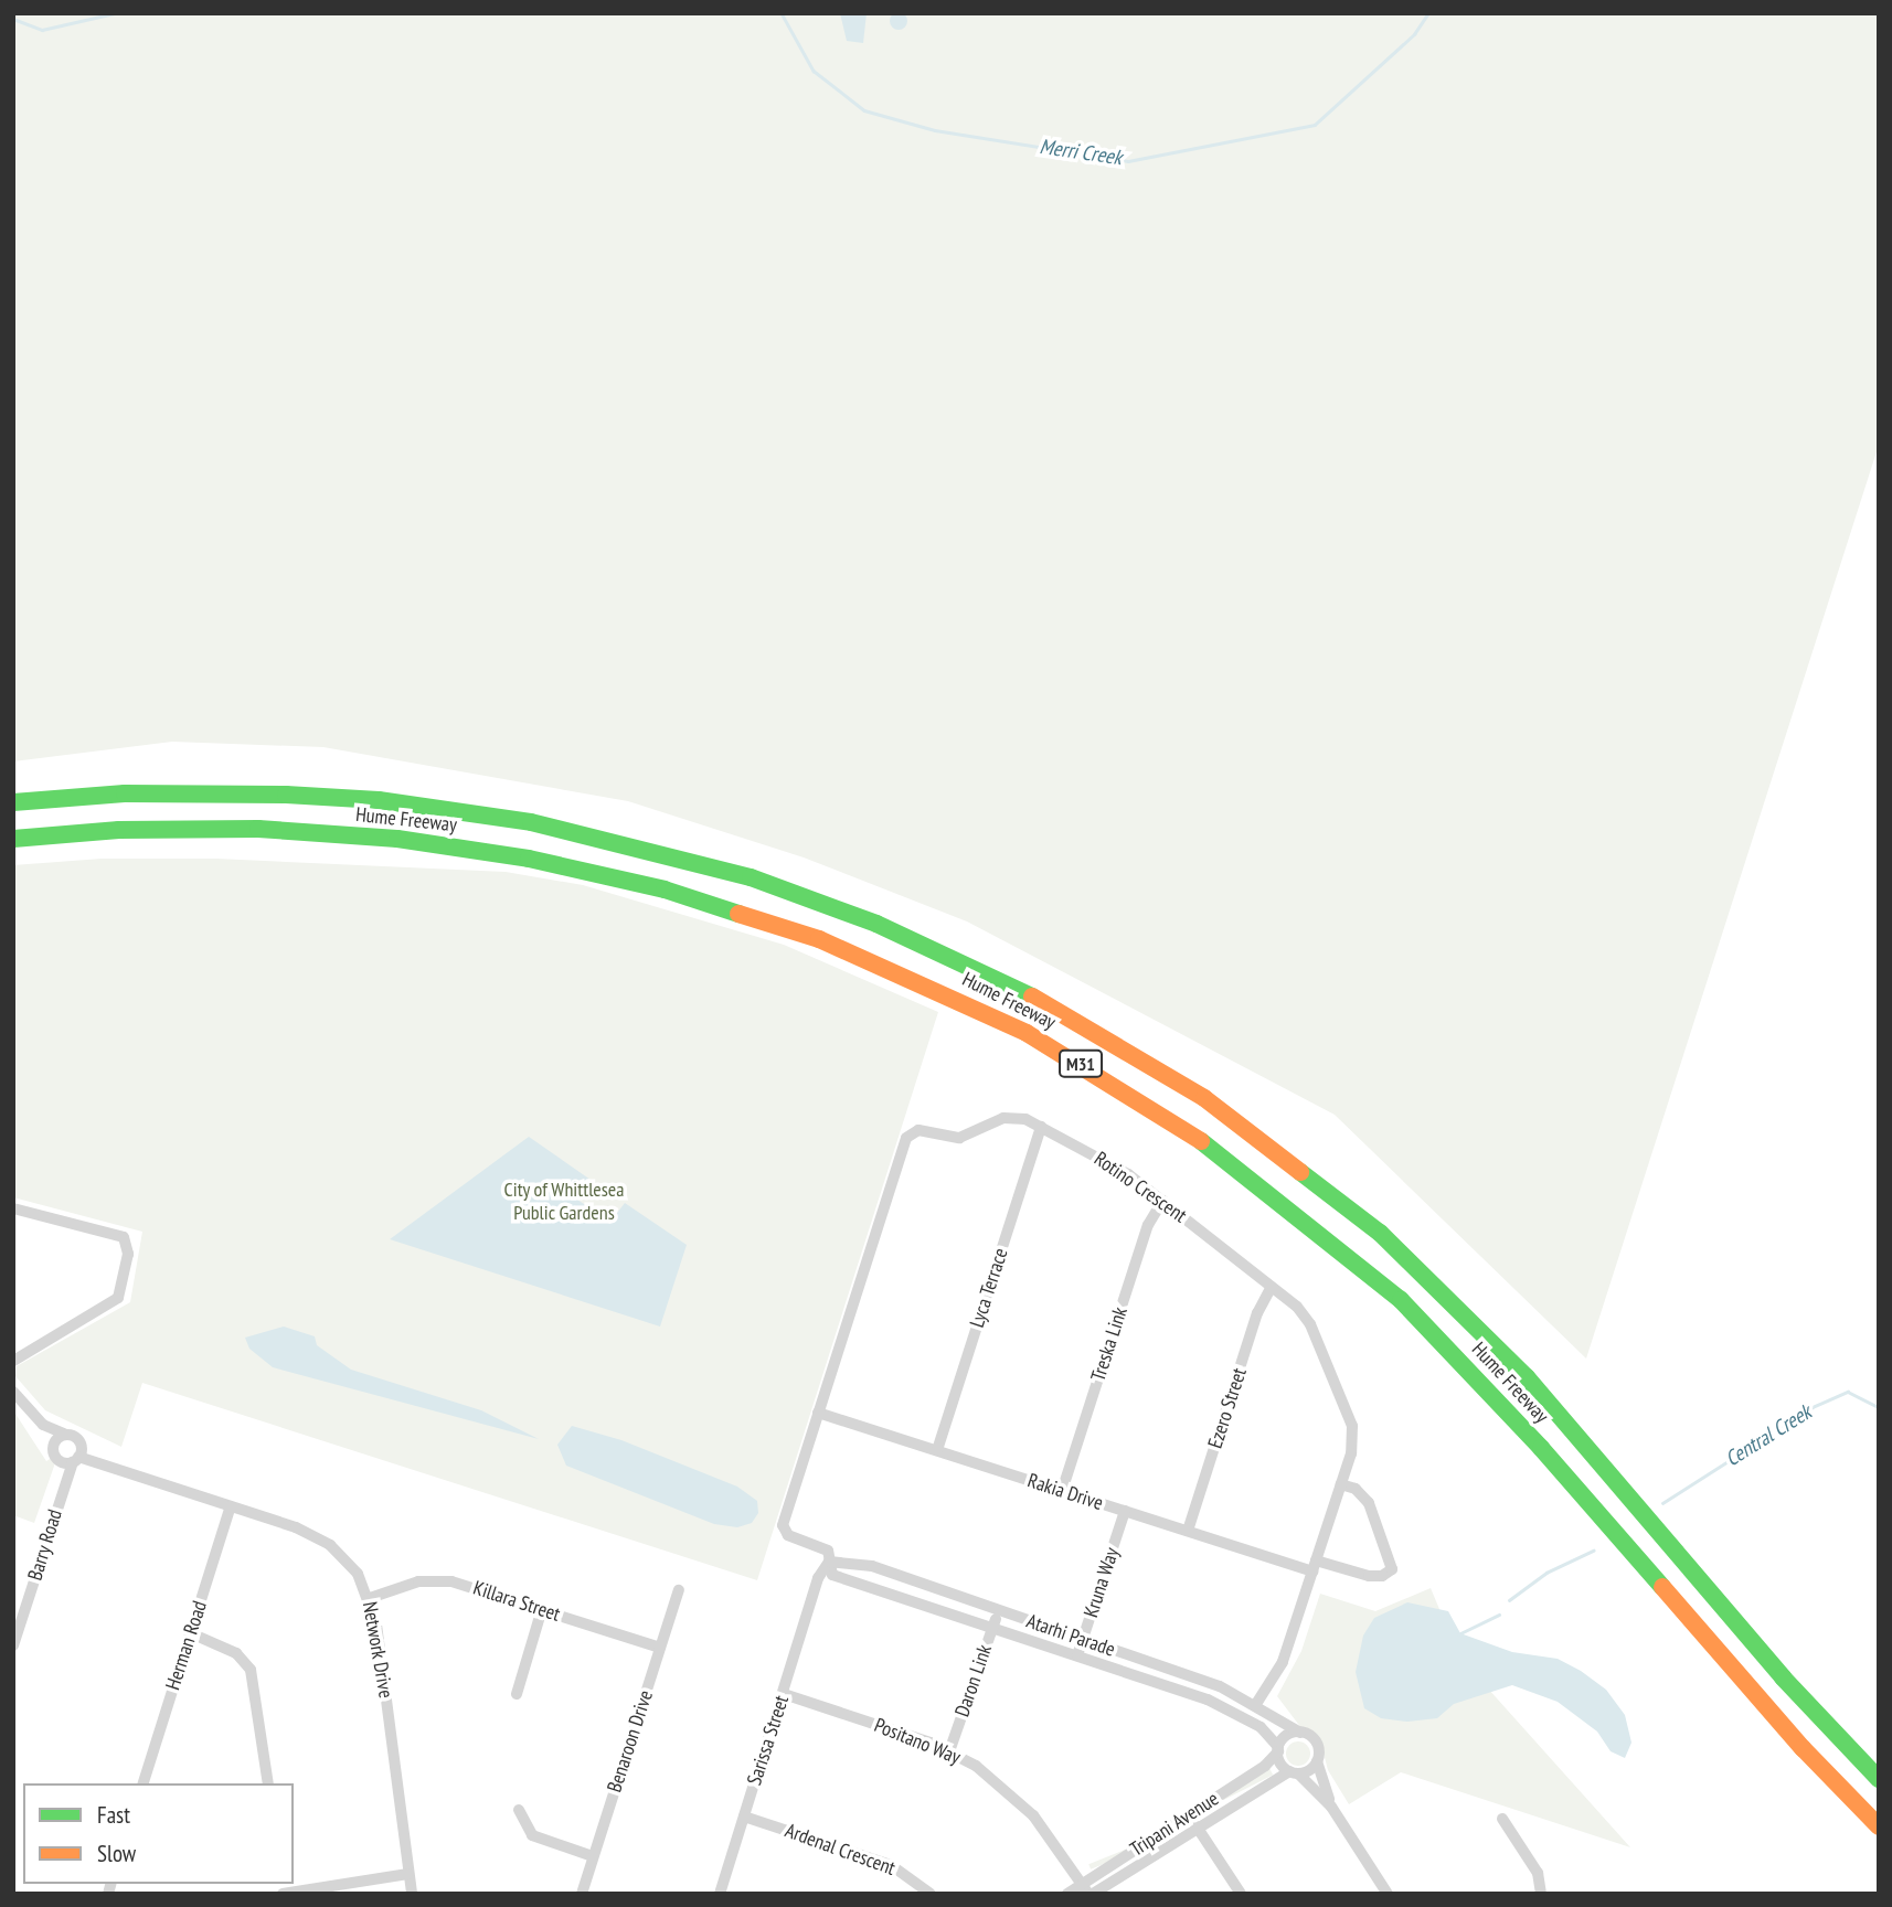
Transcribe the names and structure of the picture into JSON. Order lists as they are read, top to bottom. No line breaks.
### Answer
{"streets":{"highway":["Hume Freeway","M31"],"street":["Rotino Crescent","Lyca Terrace","Treska Link","Ezero Street","Rakia Drive","Barry Road","Kruna Way","Killara Street","Atarhi Parade","Herman Road","Network Drive","Daron Link","Sarissa Street","Benaroon Drive","Positano Way","Tripani Avenue","Ardenal Crescent"]},"crossings":[["Rotino Crescent","Lyca Terrace"],["Rotino Crescent","Treska Link"],["Rotino Crescent","Ezero Street"],["Rotino Crescent","Rakia Drive"],["Rotino Crescent","Atarhi Parade"],["Rotino Crescent","Sarissa Street"],["Lyca Terrace","Rakia Drive"],["Treska Link","Rakia Drive"],["Ezero Street","Rakia Drive"],["Rakia Drive","Kruna Way"],["Barry Road","Network Drive"],["Kruna Way","Atarhi Parade"],["Killara Street","Network Drive"],["Killara Street","Benaroon Drive"],["Atarhi Parade","Daron Link"],["Atarhi Parade","Sarissa Street"],["Atarhi Parade","Tripani Avenue"],["Herman Road","Network Drive"],["Daron Link","Positano Way"],["Sarissa Street","Positano Way"],["Sarissa Street","Ardenal Crescent"],["Positano Way","Tripani Avenue"]],"water":["Merri Creek","Central Creek"],"parks":["City of Whittlesea Public Gardens"],"legend":["Fast","Slow"]}
